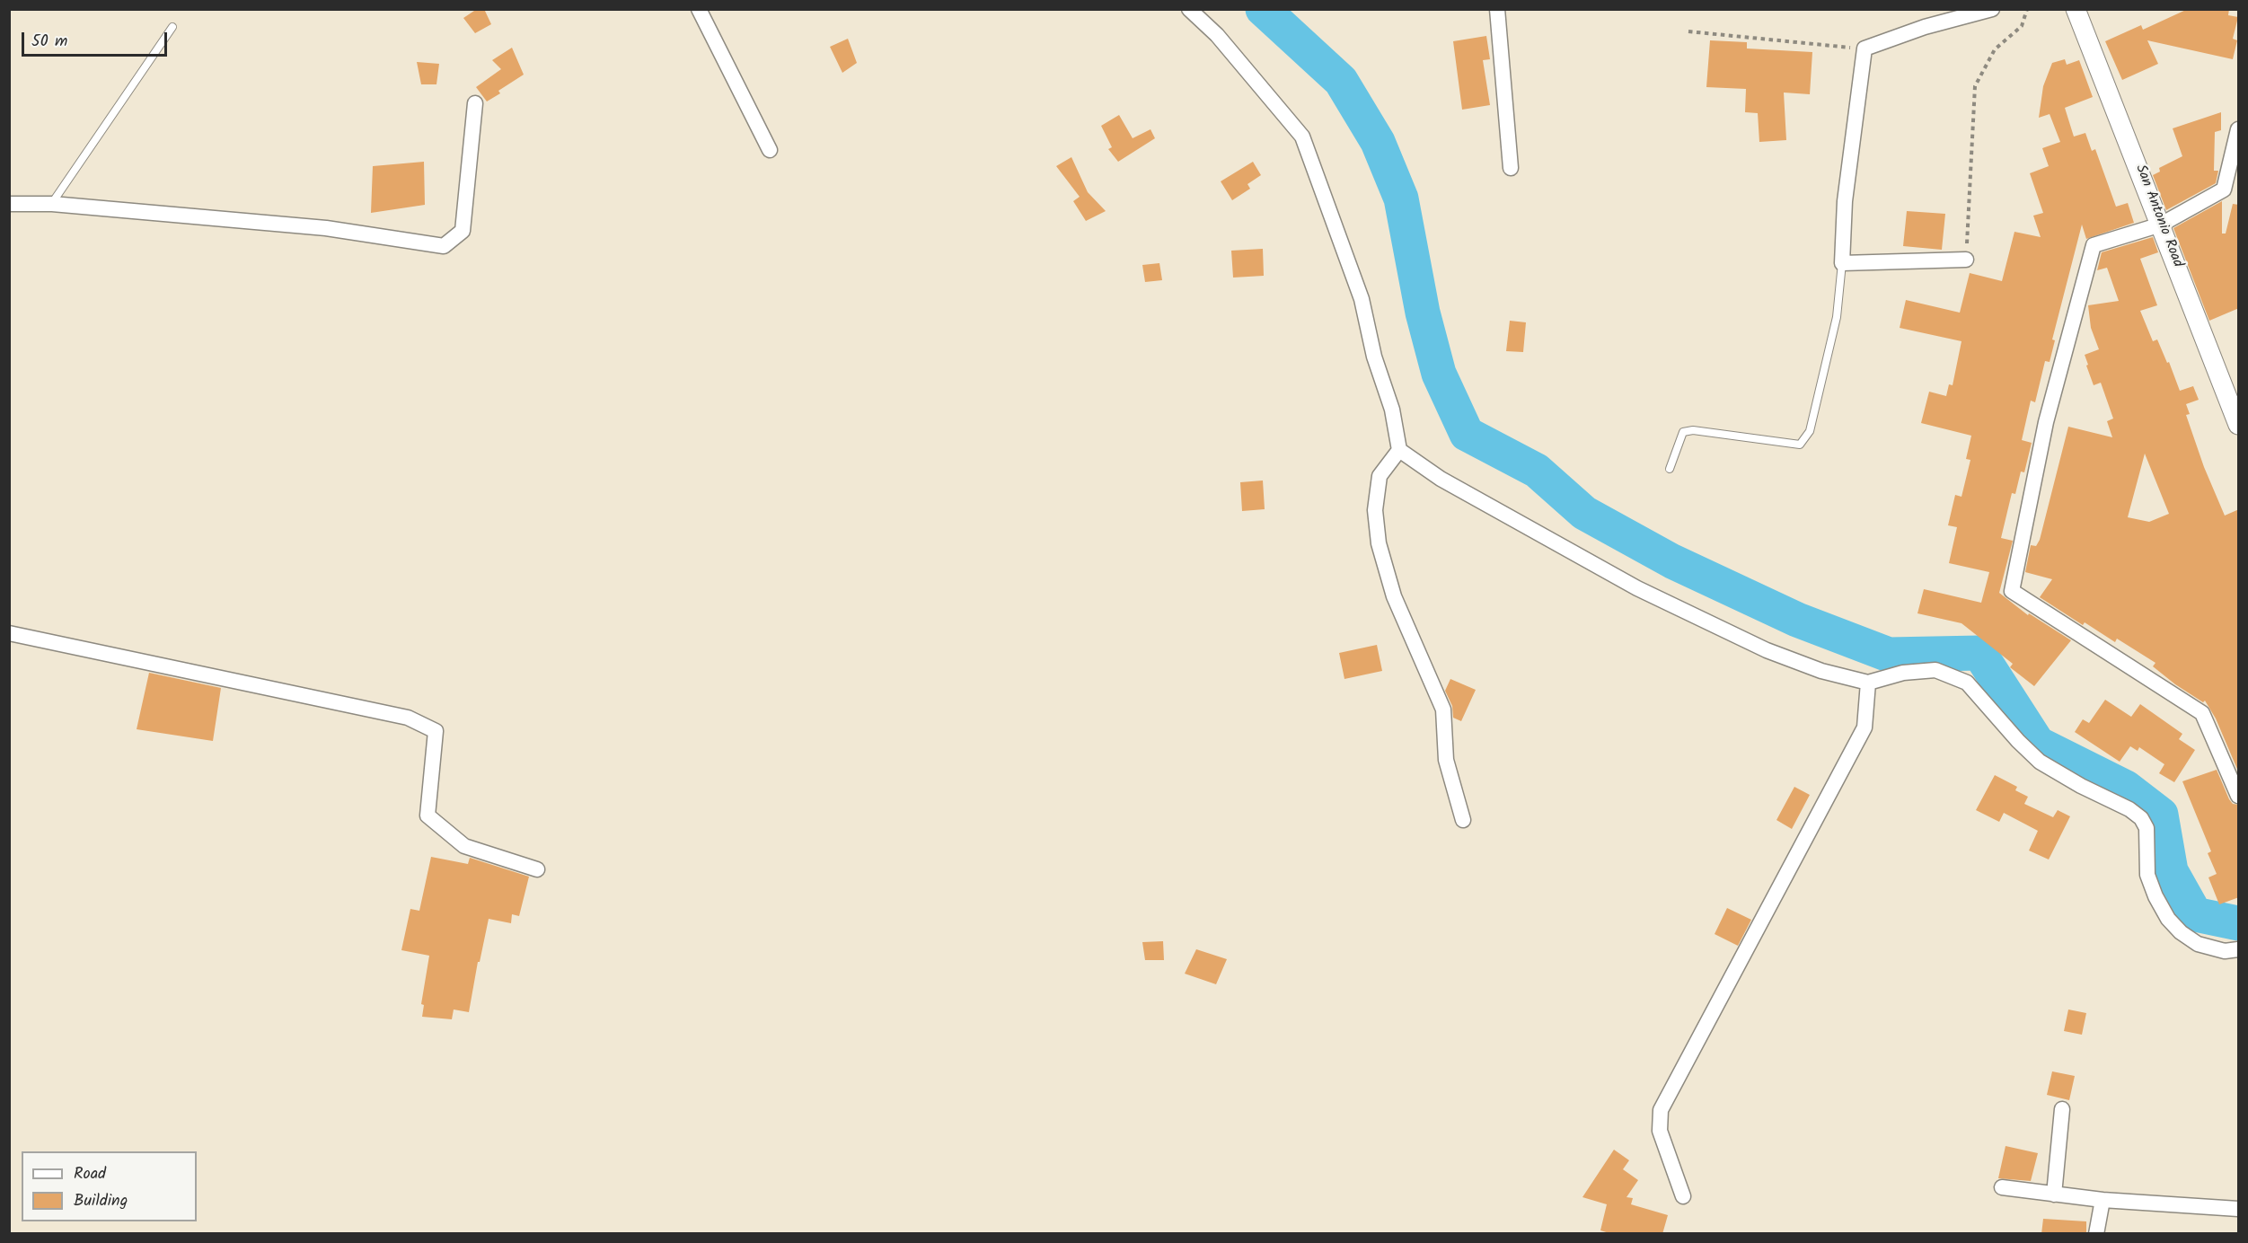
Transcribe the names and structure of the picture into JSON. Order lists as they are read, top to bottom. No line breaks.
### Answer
{"streets":{"street":["San Antonio Road"]},"legend":["Road","Building"],"scale_bar":"50 m"}
